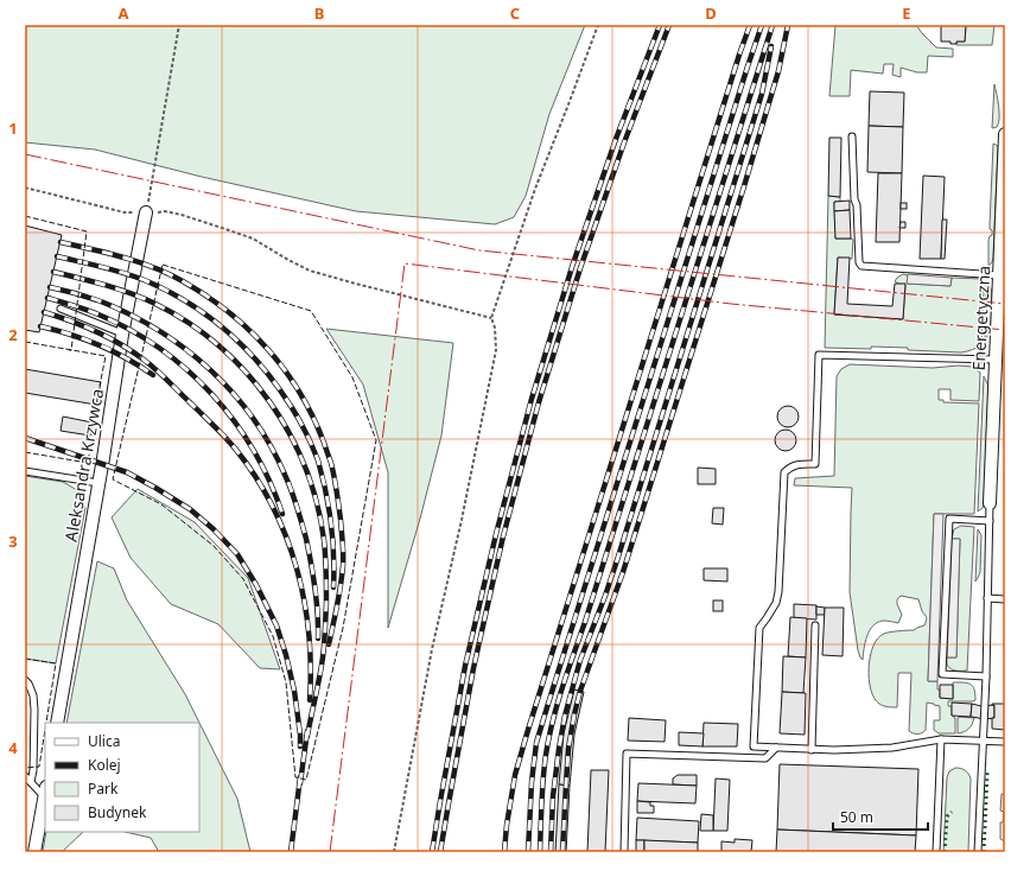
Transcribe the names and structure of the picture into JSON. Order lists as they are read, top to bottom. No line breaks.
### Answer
{"streets":{"street":["Energetyczna","Aleksandra Krzywca"]},"legend":["Ulica","Kolej","Park","Budynek"],"scale_bar":"50 m","grid":{"columns":["A","B","C","D","E"],"rows":["1","2","3","4"]}}
